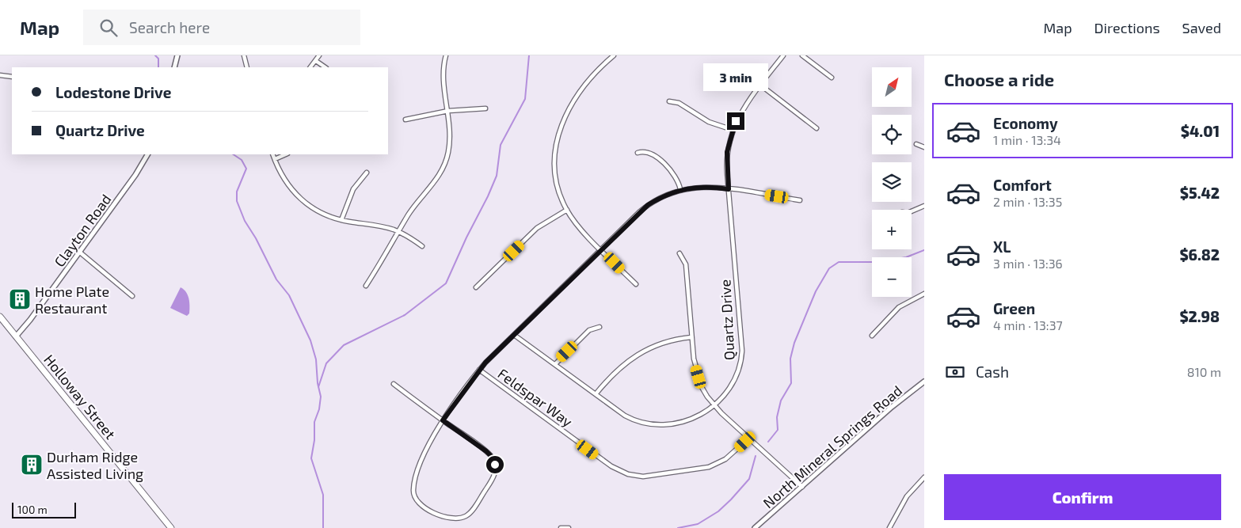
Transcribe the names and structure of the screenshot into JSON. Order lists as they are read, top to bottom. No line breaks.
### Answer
{"streets":{"highway":["Holloway Street"],"street":["Clayton Road","Quartz Drive","Feldspar Way","North Mineral Springs Road"]},"crossings":[["Clayton Road","Holloway Street"]],"places":{"building":["Home Plate Restaurant","Durham Ridge Assisted Living"]},"scale_bar":"100 m","north":"top right","page":{"header":"Map","search":"Search here","nav":["Map","Directions","Saved"],"heading":"Choose a ride","bubble":"3 min","map_buttons":["+","−"],"banner":["Lodestone Drive","Quartz Drive"],"list":[{"name":"Economy","note":"1 min · 13:34","value":"$4.01"},{"name":"Comfort","note":"2 min · 13:35","value":"$5.42"},{"name":"XL","note":"3 min · 13:36","value":"$6.82"},{"name":"Green","note":"4 min · 13:37","value":"$2.98"}],"pay":["Cash","810 m"],"buttons":"Confirm","scale":"100 m"}}
